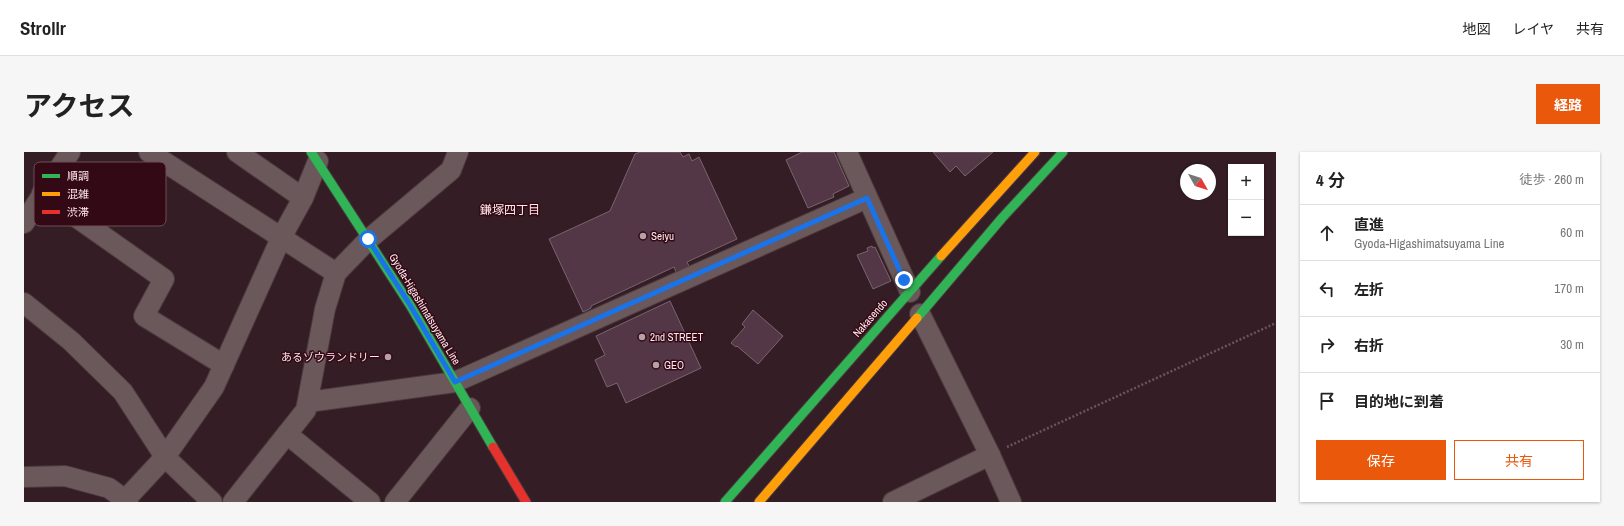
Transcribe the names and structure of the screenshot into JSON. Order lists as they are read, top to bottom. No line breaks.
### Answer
{"streets":{"main road":["Gyoda-Higashimatsuyama Line","Nakasendo"]},"districts":["鎌塚四丁目"],"places":["Seiyu","2nd STREET","あるゾウランドリー","GEO"],"legend":["順調","混雑","渋滞"],"north":"bottom right","page":{"header":"Strollr","nav":["地図","レイヤ","共有"],"title":"アクセス","buttons":["経路",["保存","共有"]],"heading":["4 分","徒歩 · 260 m"],"map_buttons":["+","−"],"list":[["直進","Gyoda-Higashimatsuyama Line","60 m"],["左折","170 m"],["右折","30 m"],"目的地に到着"]}}
